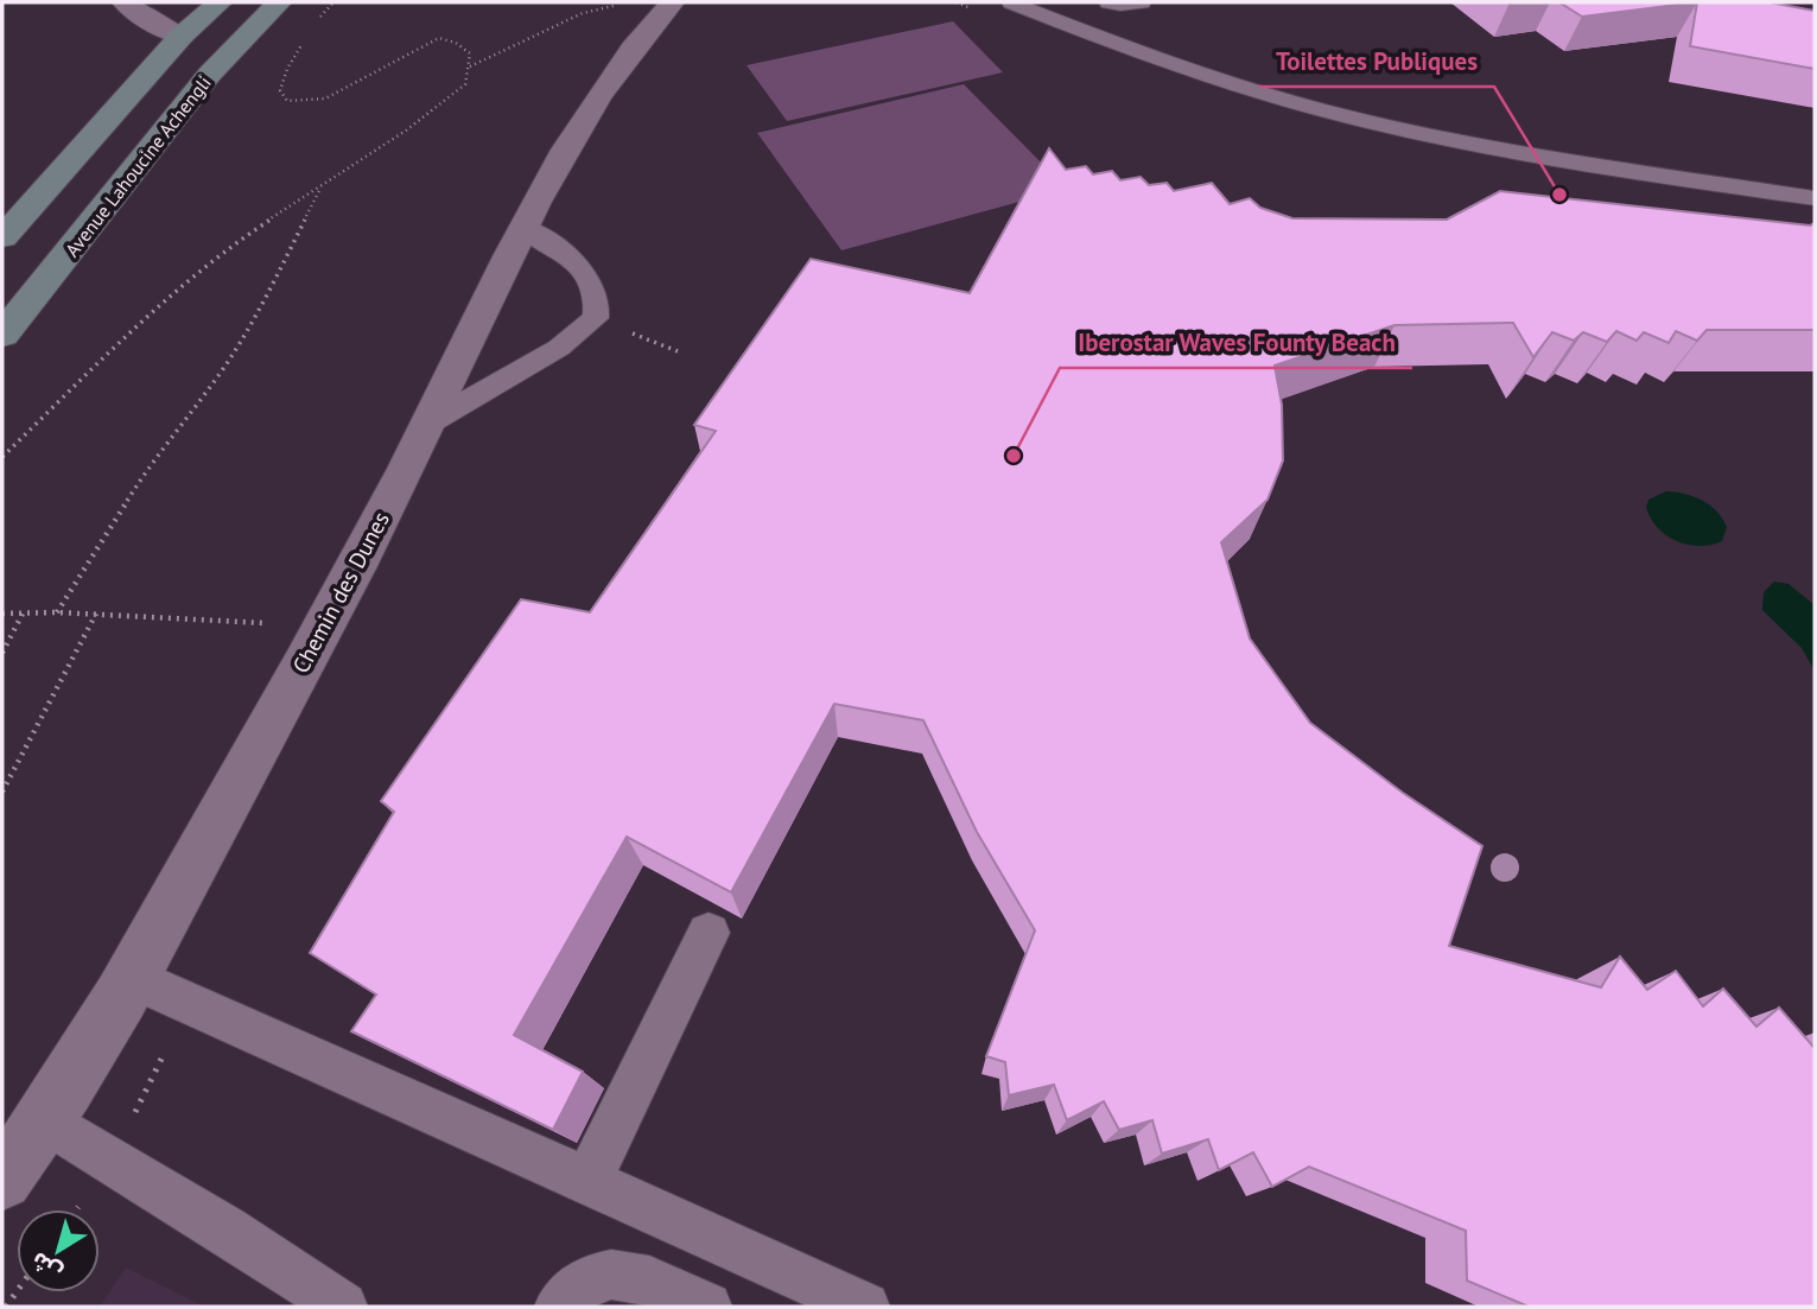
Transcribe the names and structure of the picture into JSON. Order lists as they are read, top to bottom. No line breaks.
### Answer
{"streets":{"street":["Avenue Lahoucine Achengli","Chemin des Dunes"]},"places":["Toilettes Publiques","Iberostar Waves Founty Beach"],"north":"bottom left"}
